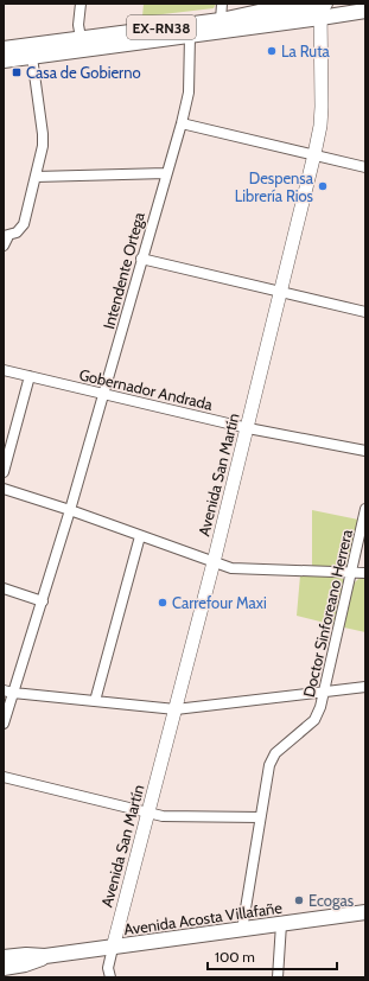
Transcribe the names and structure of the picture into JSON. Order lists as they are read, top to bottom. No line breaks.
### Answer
{"streets":{"main road":["EX-RN38","Avenida San Martín","Avenida Acosta Villafañe"],"street":["Intendente Ortega","Gobernador Andrada","Doctor Sinforeano Herrera"]},"crossings":[["EX-RN38","Intendente Ortega"],["EX-RN38","Avenida San Martín"],["Intendente Ortega","Gobernador Andrada"],["Gobernador Andrada","Avenida San Martín"],["Avenida San Martín","Avenida Acosta Villafañe"],["Doctor Sinforeano Herrera","Avenida Acosta Villafañe"]],"places":{"other":["La Ruta","Despensa Librería Rios","Carrefour Maxi","Ecogas"],"transit":["Casa de Gobierno"]},"scale_bar":"100 m"}
